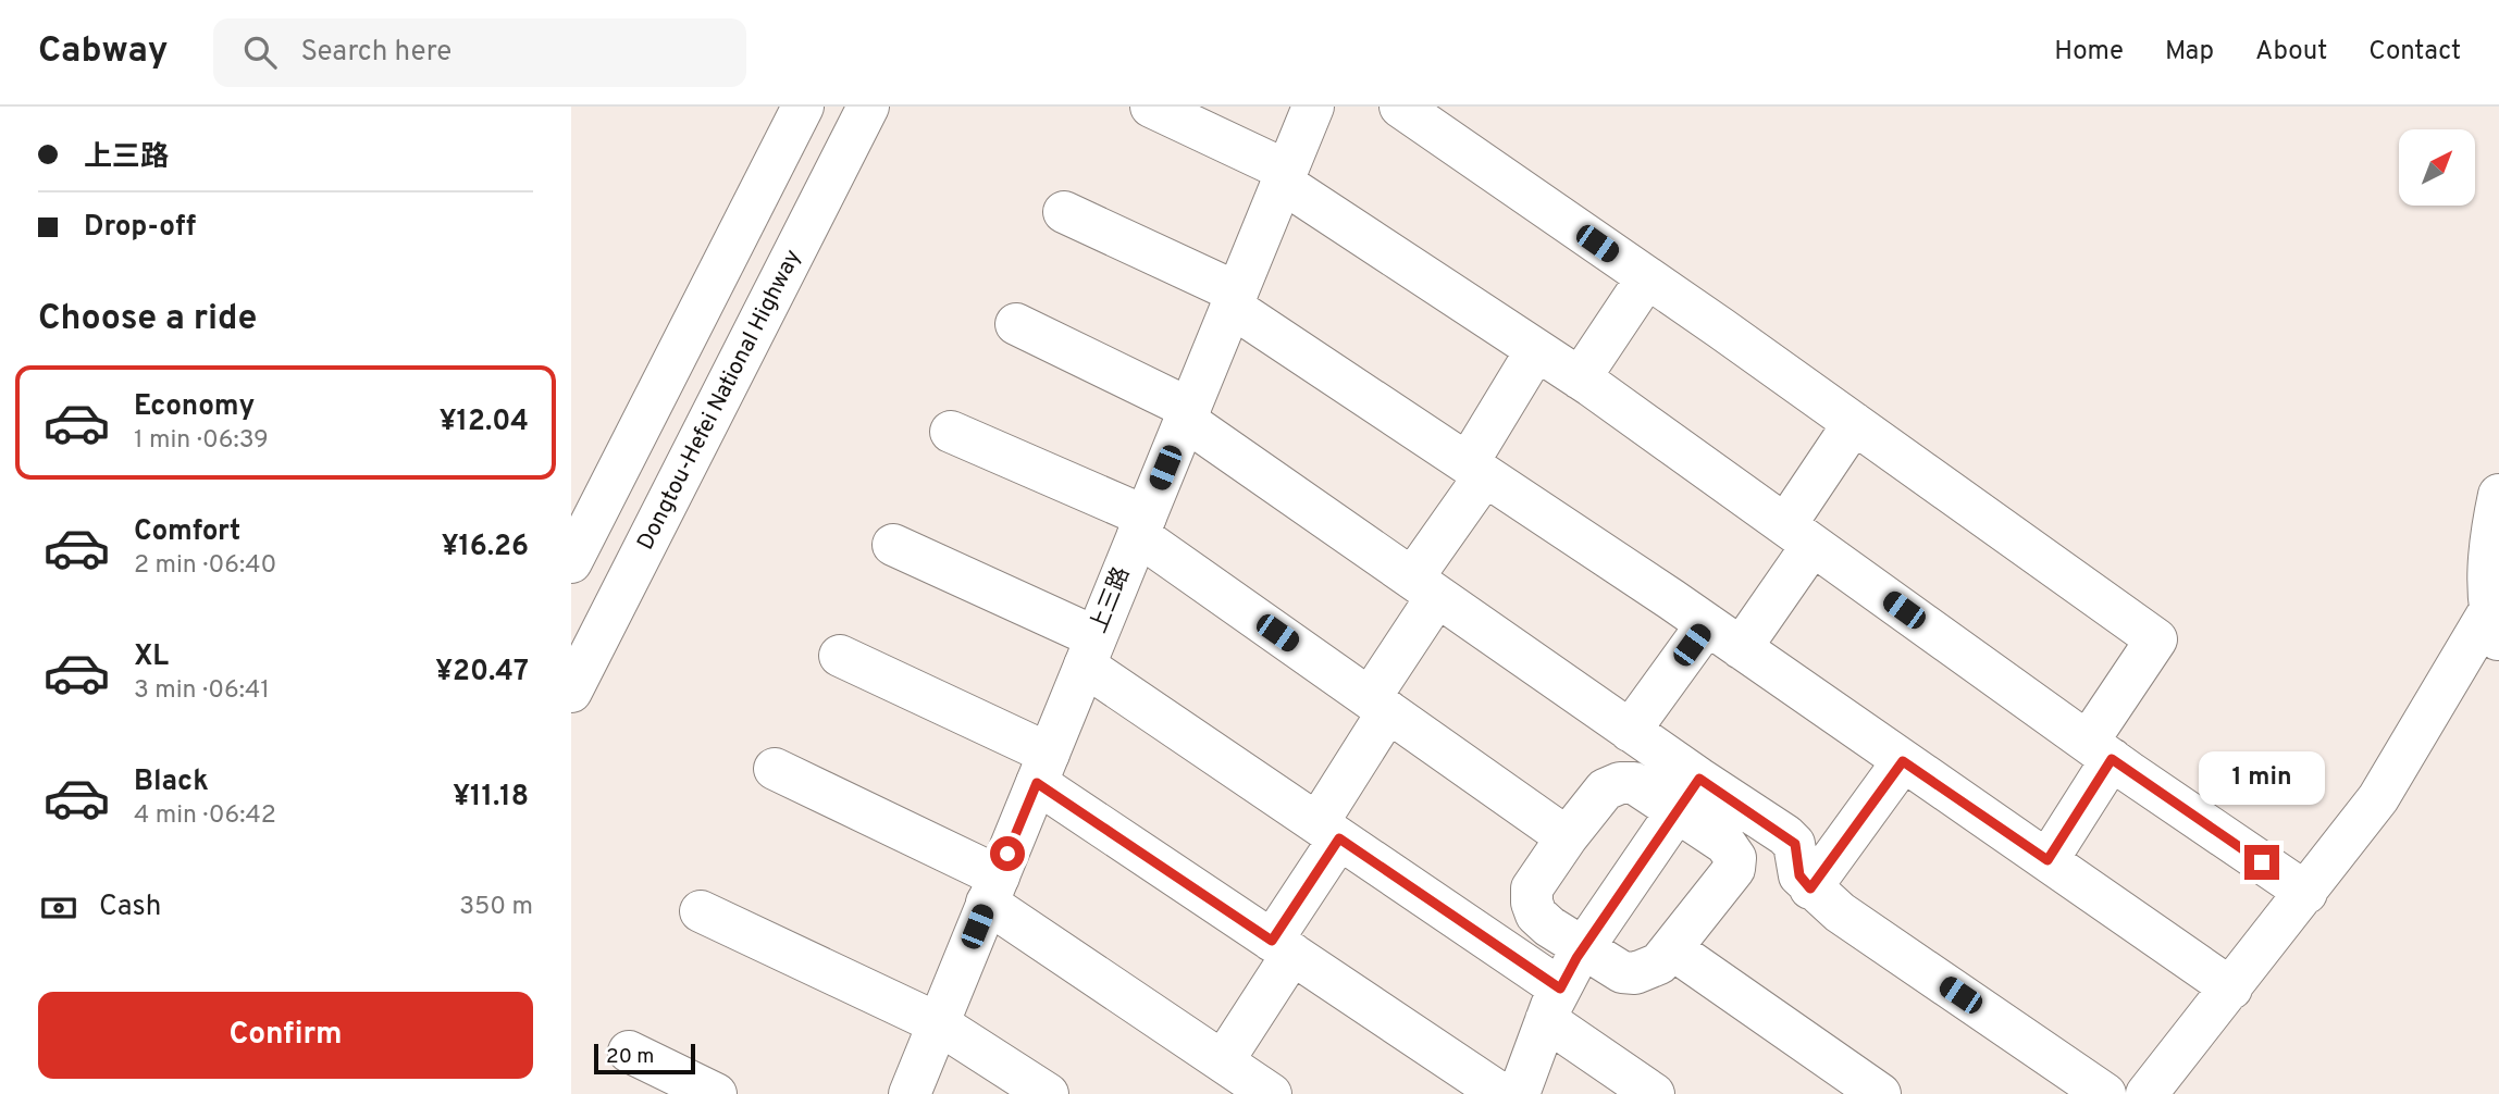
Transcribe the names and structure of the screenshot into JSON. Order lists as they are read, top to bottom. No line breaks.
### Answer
{"streets":{"main road":["Dongtou-Hefei National Highway","上三路"]},"scale_bar":"20 m","north":"top right","page":{"header":"Cabway","search":"Search here","nav":["Home","Map","About","Contact"],"banner":["上三路","Drop-off"],"heading":"Choose a ride","list":[{"name":"Economy","note":"1 min · 06:39","value":"¥12.04"},{"name":"Comfort","note":"2 min · 06:40","value":"¥16.26"},{"name":"XL","note":"3 min · 06:41","value":"¥20.47"},{"name":"Black","note":"4 min · 06:42","value":"¥11.18"}],"bubble":"1 min","pay":["Cash","350 m"],"buttons":"Confirm","scale":"20 m"}}
